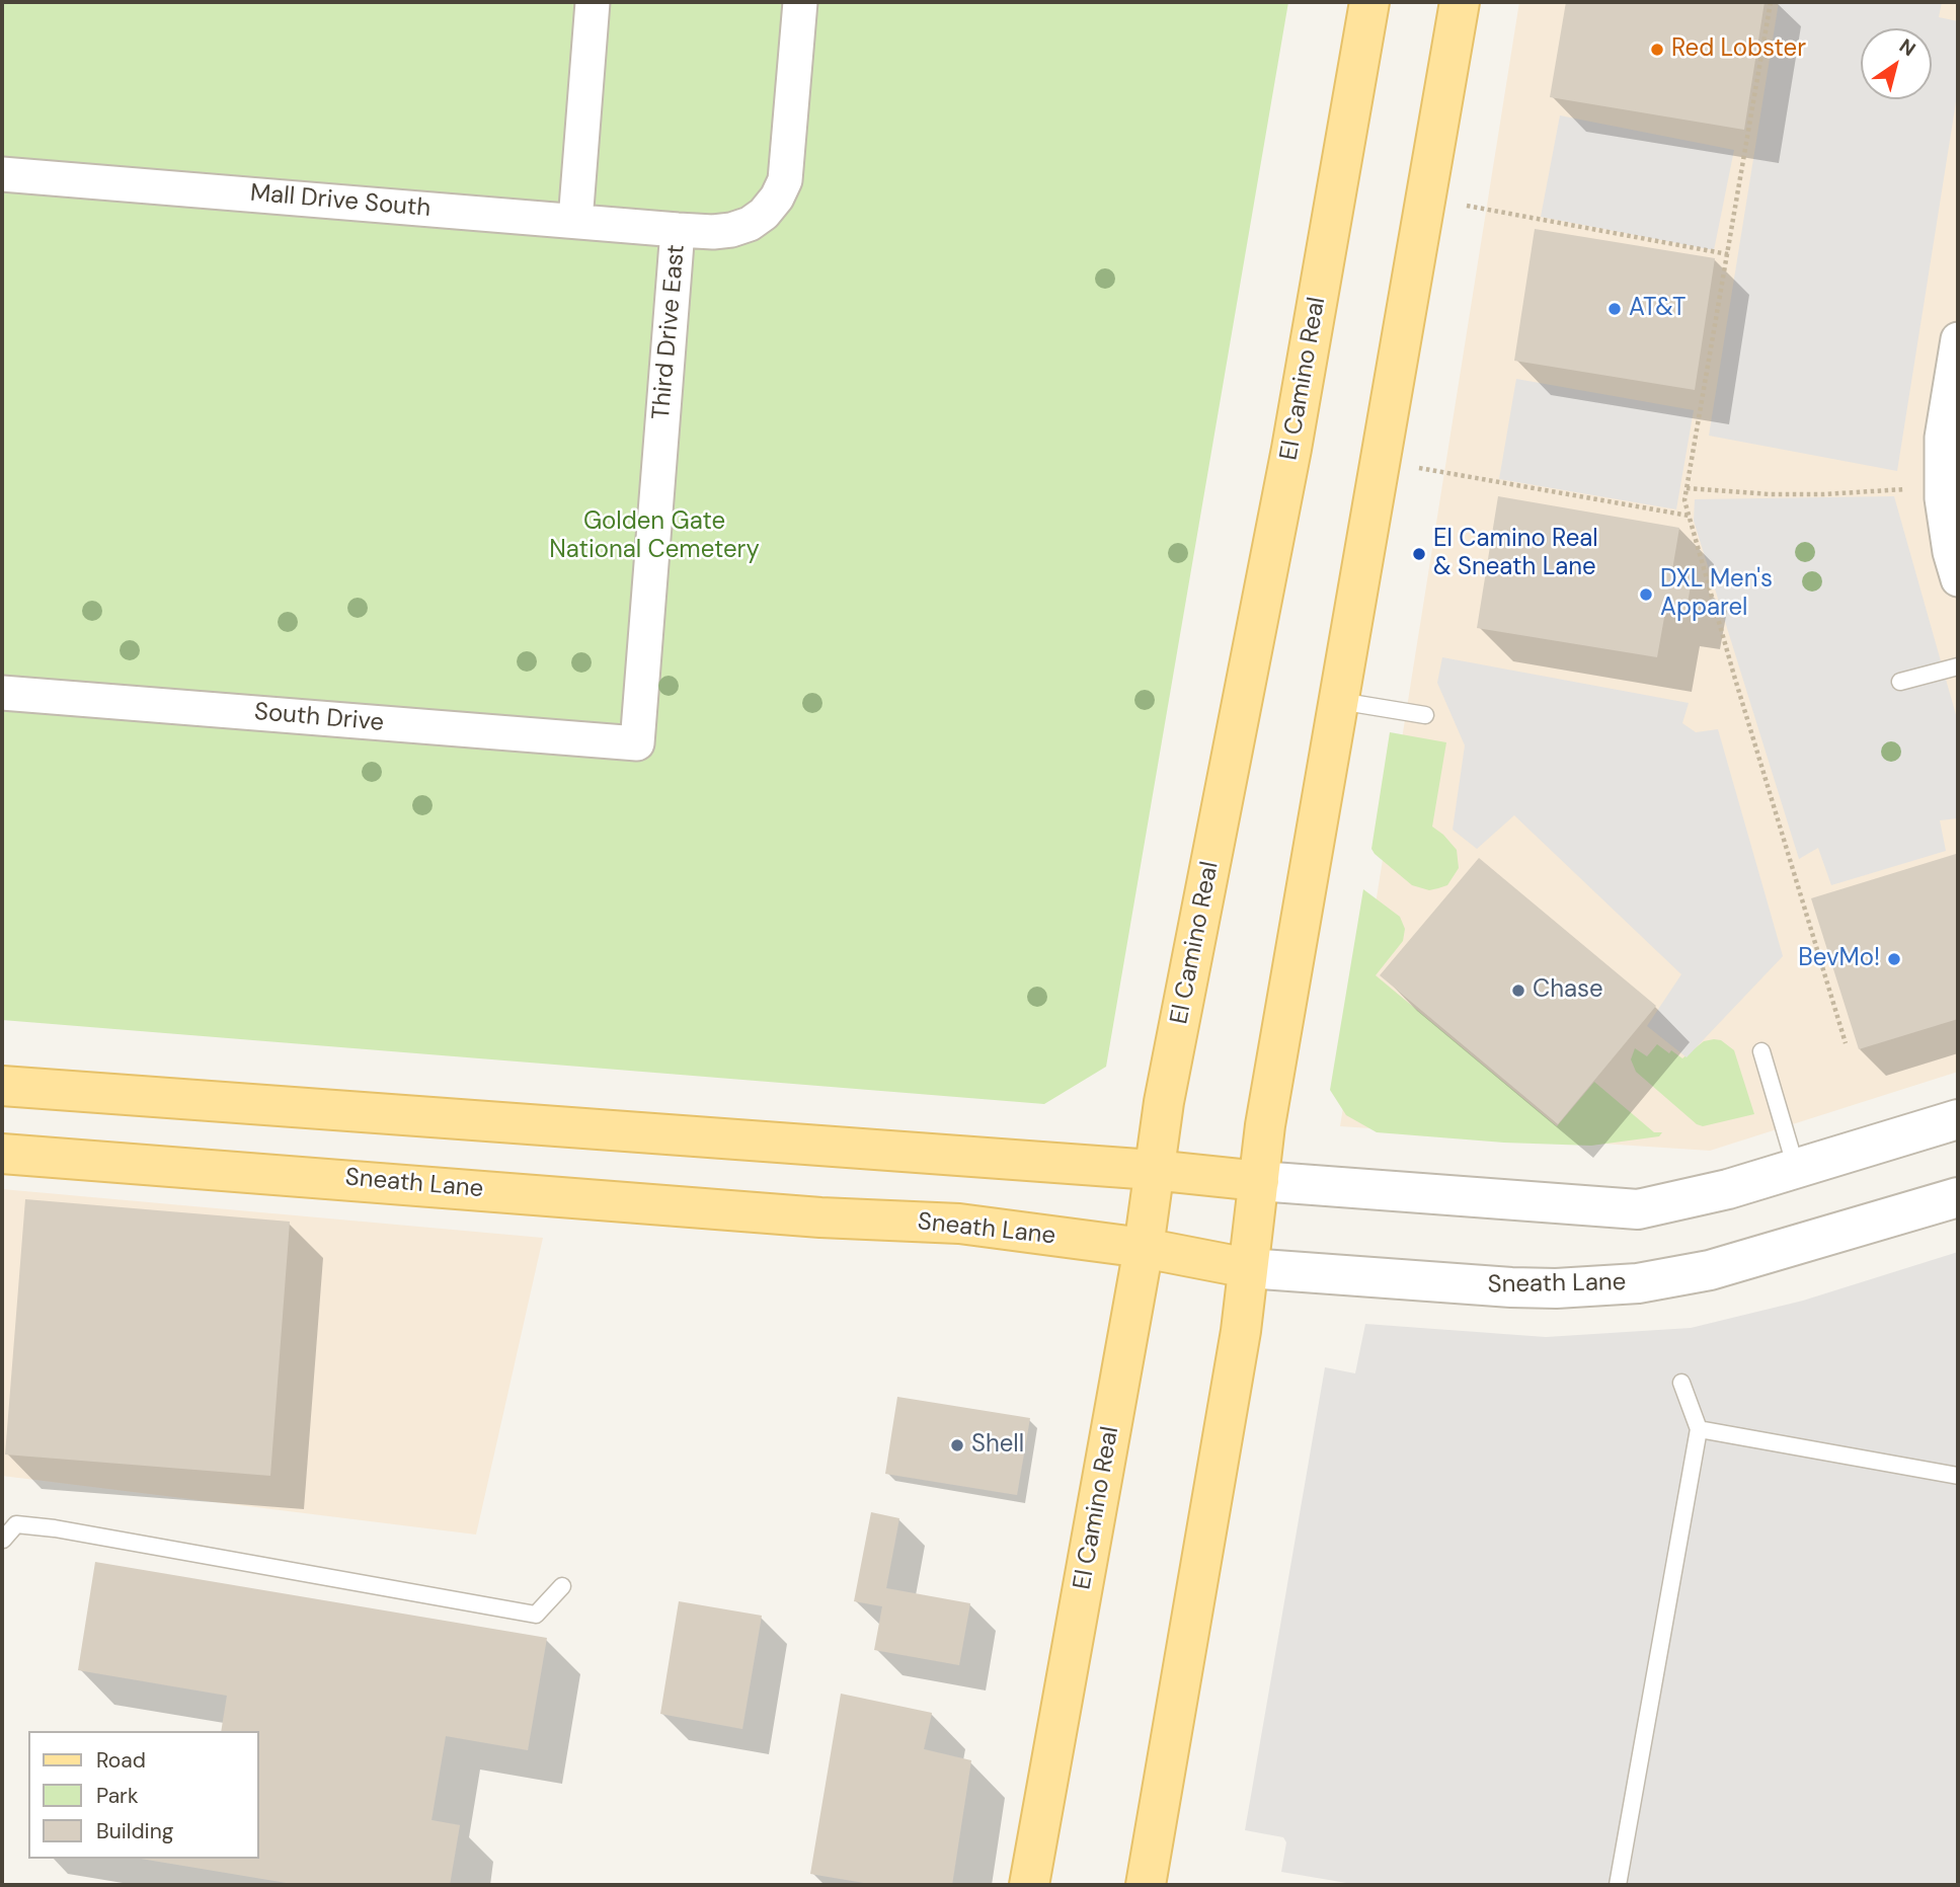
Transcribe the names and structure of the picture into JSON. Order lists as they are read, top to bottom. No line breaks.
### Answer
{"streets":{"main road":["El Camino Real","Sneath Lane"],"street":["Mall Drive South","Third Drive East","South Drive"]},"crossings":[["Mall Drive South","Third Drive East"],["Third Drive East","South Drive"],["El Camino Real","Sneath Lane"]],"parks":["Golden Gate National Cemetery"],"places":["Red Lobster","AT&T","El Camino Real & Sneath Lane","DXL Men's Apparel","BevMo!","Chase","Shell"],"legend":["Road","Park","Building"],"north":"top right"}
